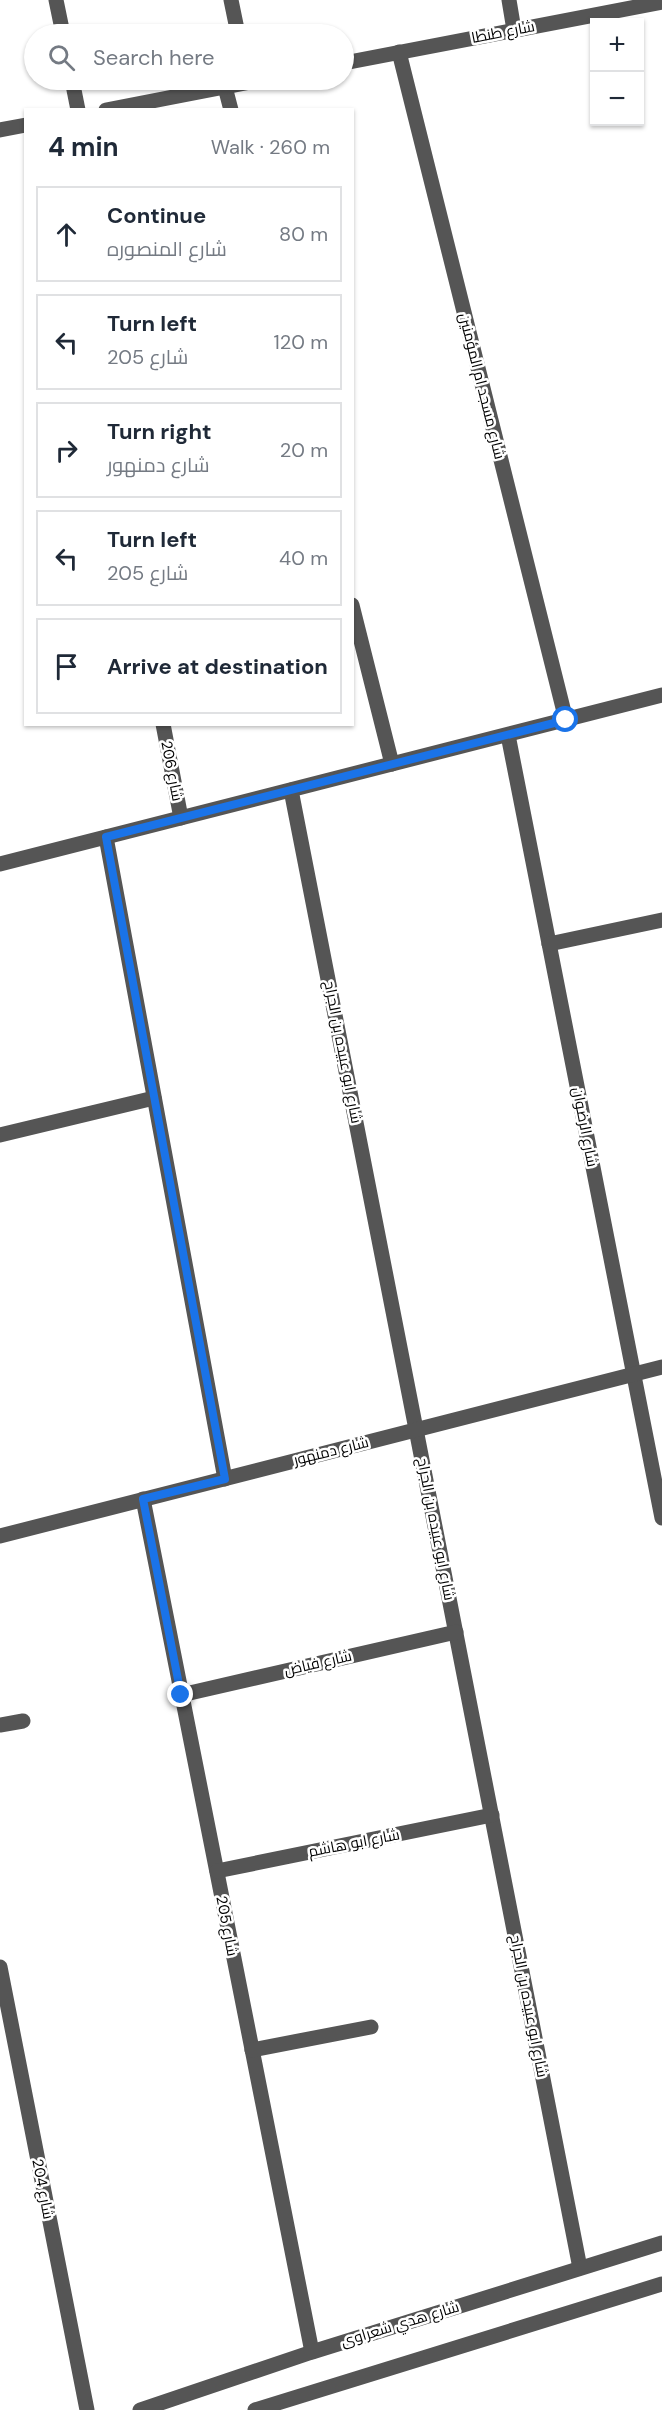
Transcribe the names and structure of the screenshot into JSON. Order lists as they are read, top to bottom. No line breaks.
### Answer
{"streets":{"street":["شارع طنطا","شارع مسجد ام المؤمنين","شارع 206","شارع ابو عبيده بن الجراح","شارع الرضوان","شارع دمنهور","شارع فياض","شارع ابو هاشم","شارع 205","شارع 204","شارع هدي شعراوى"]},"crossings":[["شارع طنطا","شارع مسجد ام المؤمنين"],["شارع ابو عبيده بن الجراح","شارع دمنهور"],["شارع ابو عبيده بن الجراح","شارع فياض"],["شارع ابو عبيده بن الجراح","شارع ابو هاشم"],["شارع ابو عبيده بن الجراح","شارع هدي شعراوى"],["شارع الرضوان","شارع دمنهور"],["شارع دمنهور","شارع 205"],["شارع فياض","شارع 205"],["شارع ابو هاشم","شارع 205"],["شارع 205","شارع هدي شعراوى"]],"page":{"map_buttons":["+","−"],"search":"Search here","heading":["4 min","Walk · 260 m"],"list":[["Continue","شارع المنصوره","80 m"],["Turn left","شارع 205","120 m"],["Turn right","شارع دمنهور","20 m"],["Turn left","شارع 205","40 m"],"Arrive at destination"]}}
